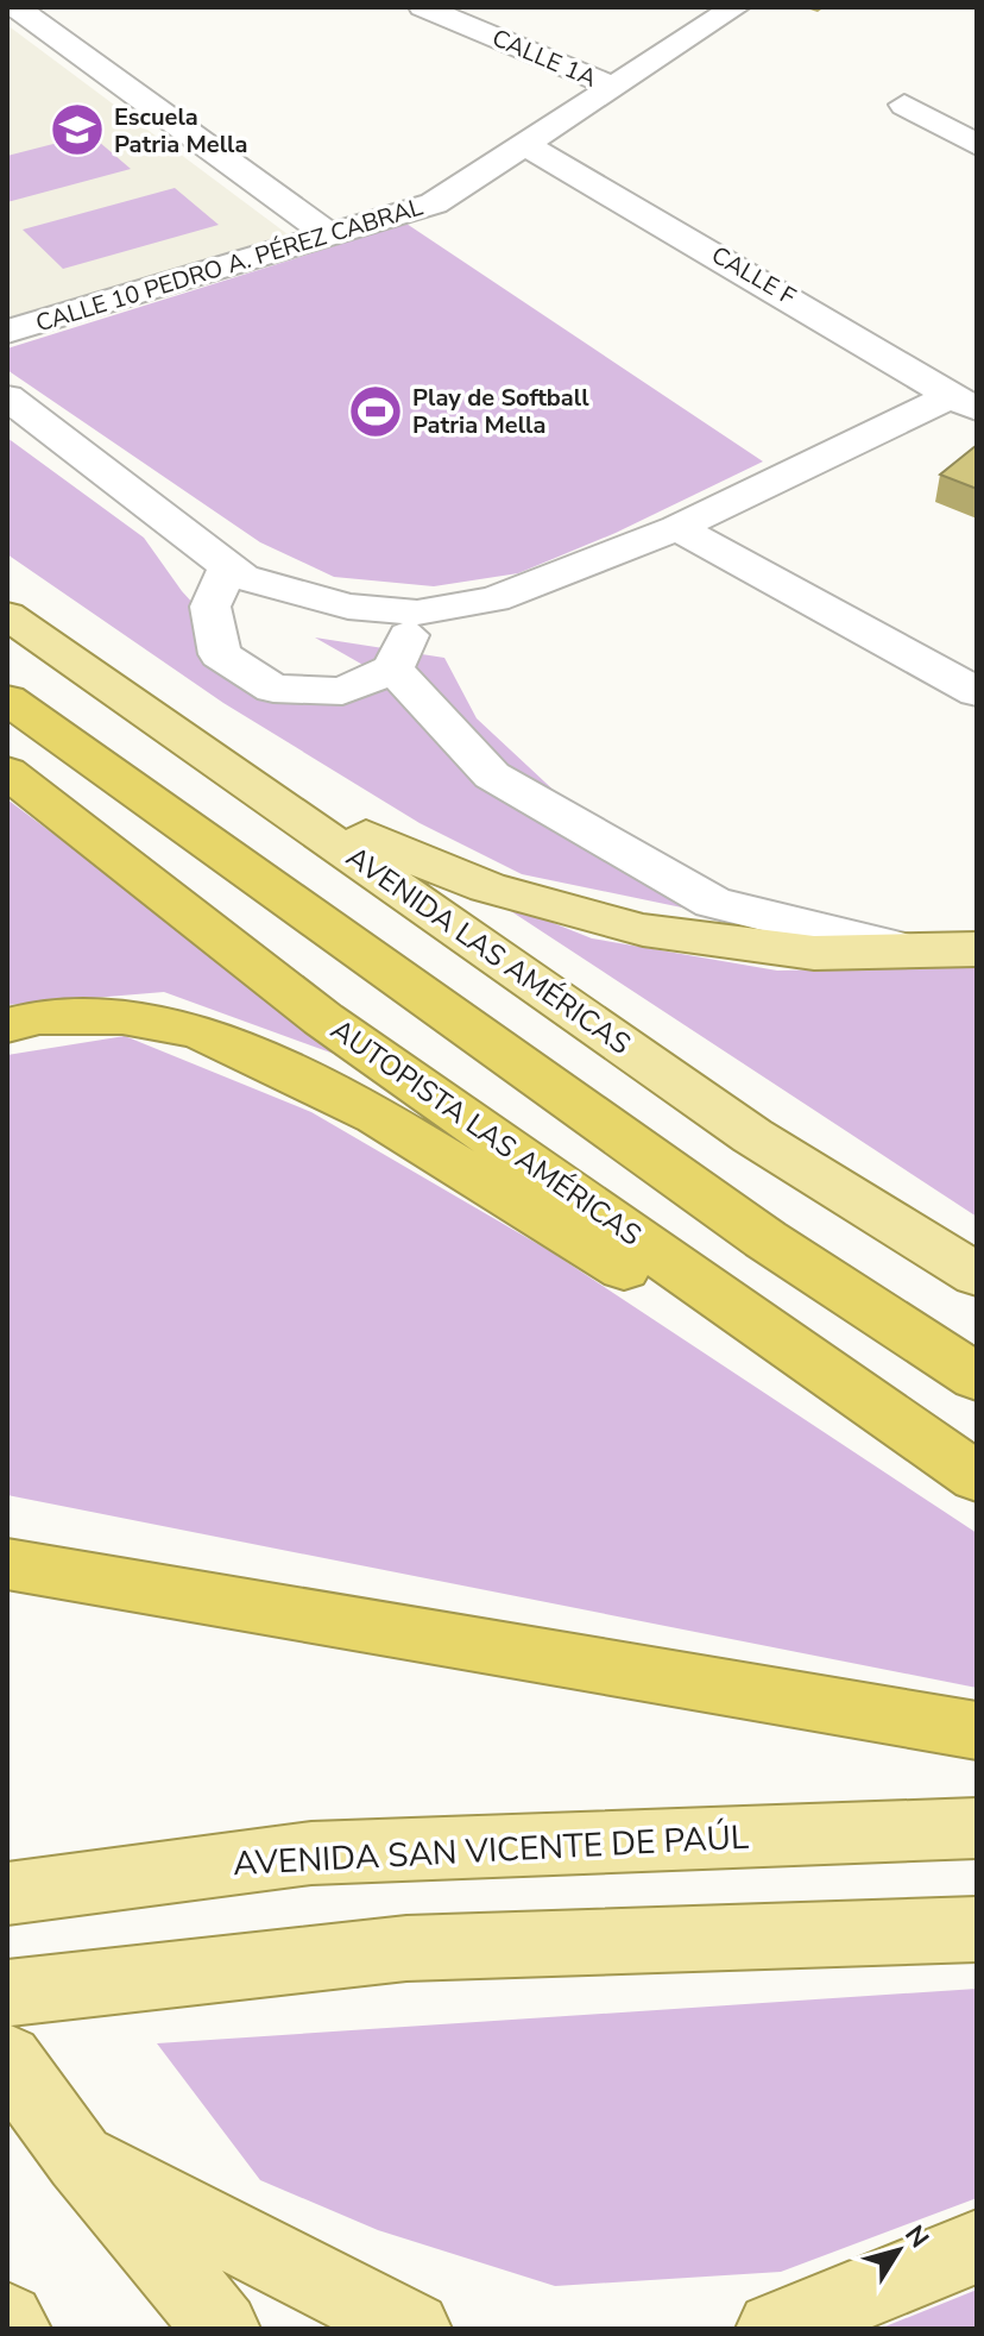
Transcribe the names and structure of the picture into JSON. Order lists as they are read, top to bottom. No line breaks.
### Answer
{"streets":{"highway":["AUTOPISTA LAS AMÉRICAS"],"main road":["AVENIDA LAS AMÉRICAS","AVENIDA SAN VICENTE DE PAÚL"],"street":["CALLE 1A","CALLE 10 PEDRO A. PÉREZ CABRAL","CALLE F"]},"crossings":[["CALLE 1A","CALLE 10 PEDRO A. PÉREZ CABRAL"],["CALLE 10 PEDRO A. PÉREZ CABRAL","CALLE F"]],"places":{"school or university":["Escuela Patria Mella"],"sports":["Play de Softball Patria Mella"]},"north":"top right"}
